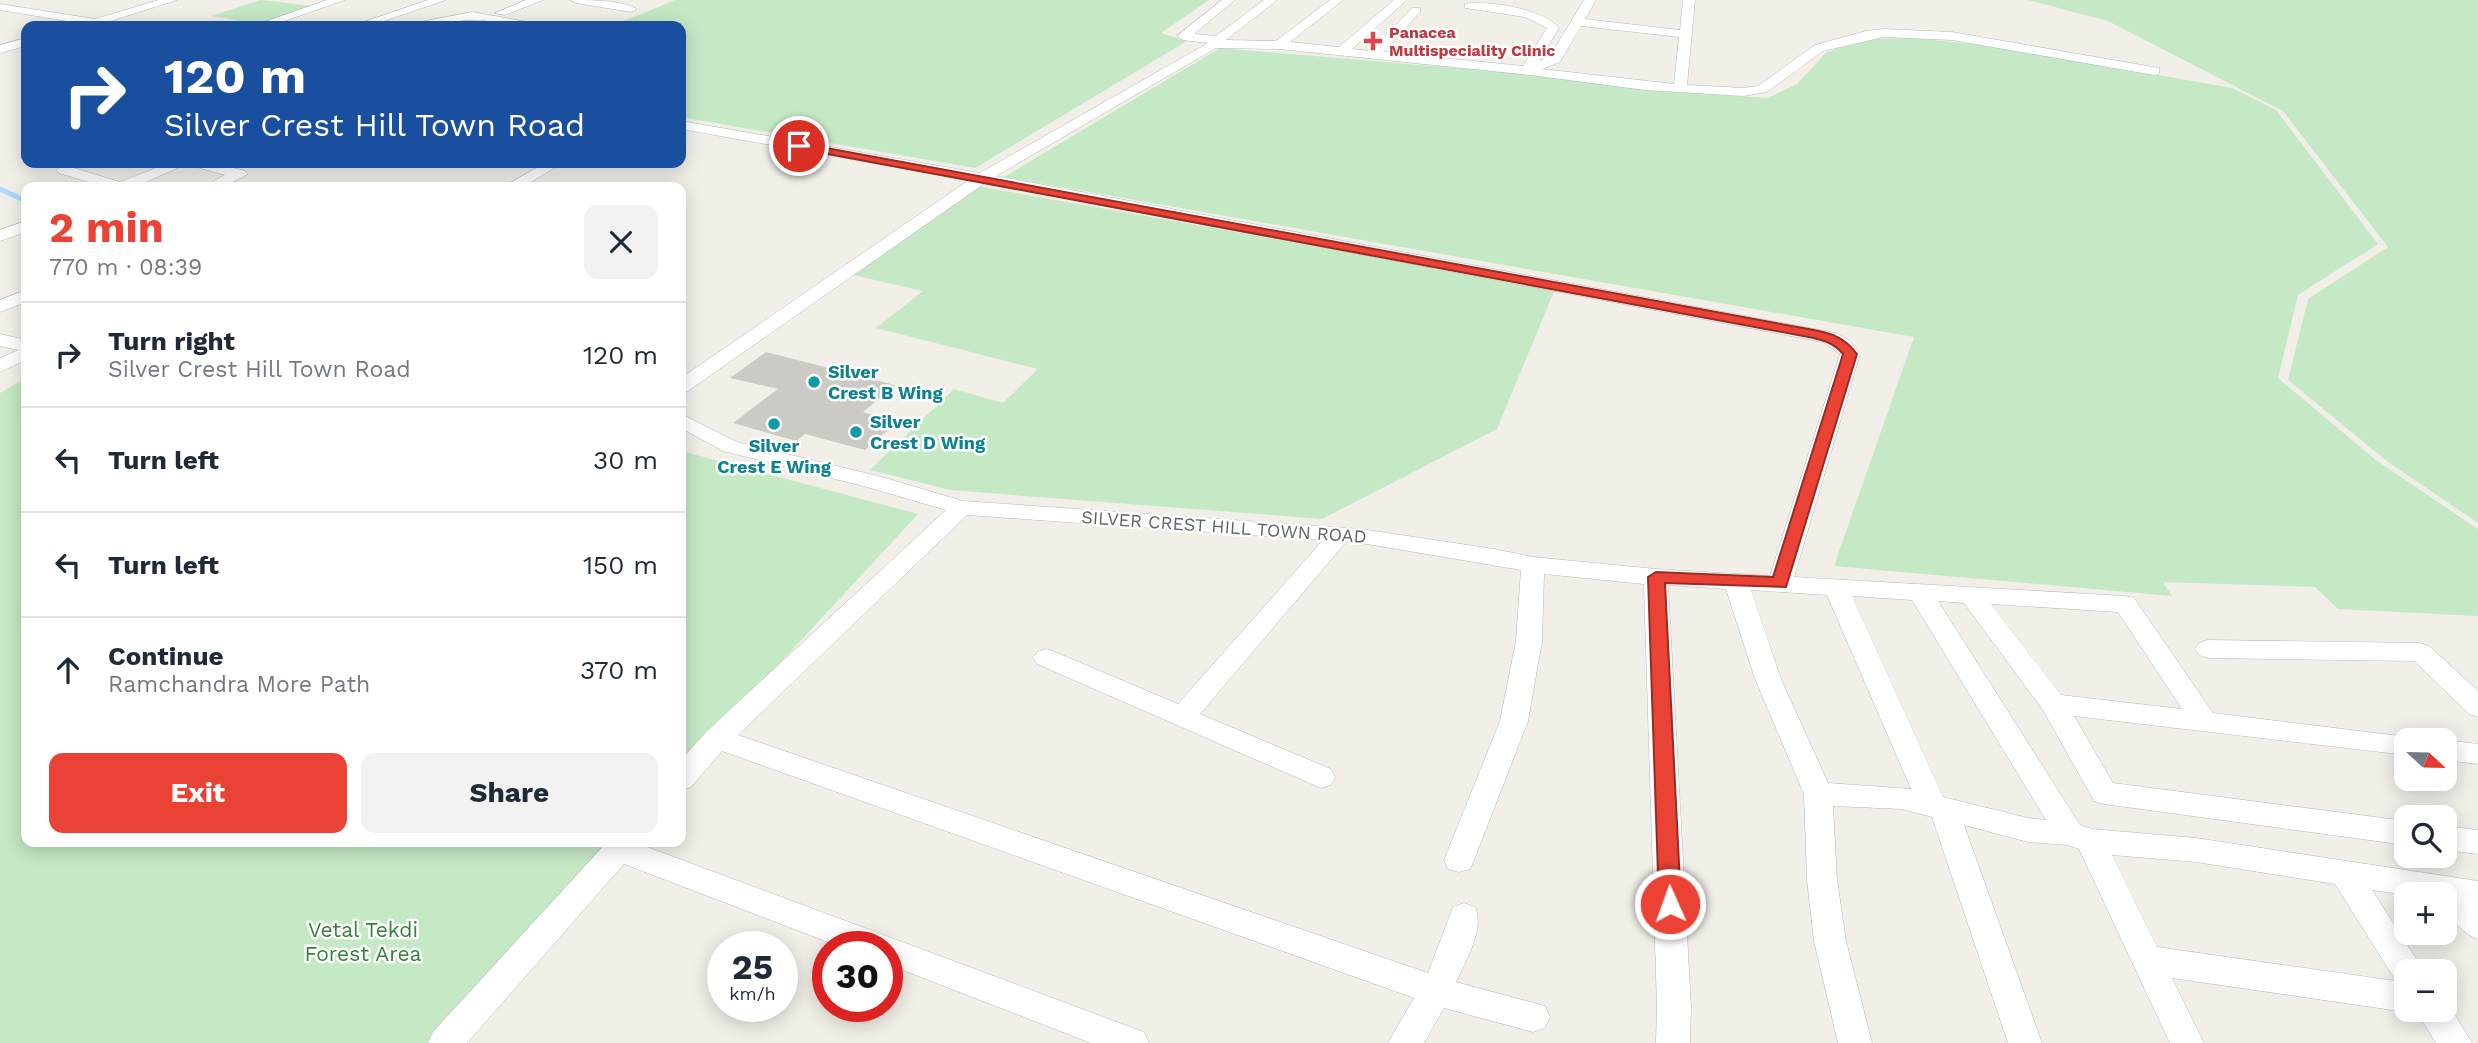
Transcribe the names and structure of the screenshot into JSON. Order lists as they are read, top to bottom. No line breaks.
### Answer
{"streets":{"street":["SILVER CREST HILL TOWN ROAD"]},"parks":["Vetal Tekdi Forest Area"],"places":{"health":["Panacea Multispeciality Clinic"],"other":["Silver Crest B Wing","Silver Crest E Wing","Silver Crest D Wing"]},"north":"right","page":{"turn":["120 m","Silver Crest Hill Town Road"],"heading":["2 min","770 m · 08:39"],"list":[{"name":"Turn right","note":"Silver Crest Hill Town Road","value":"120 m"},{"name":"Turn left","value":"30 m"},{"name":"Turn left","value":"150 m"},{"name":"Continue","note":"Ramchandra More Path","value":"370 m"}],"map_buttons":["+","−"],"buttons":["Exit","Share"],"speed":"25 km/h","limit":"30"}}
